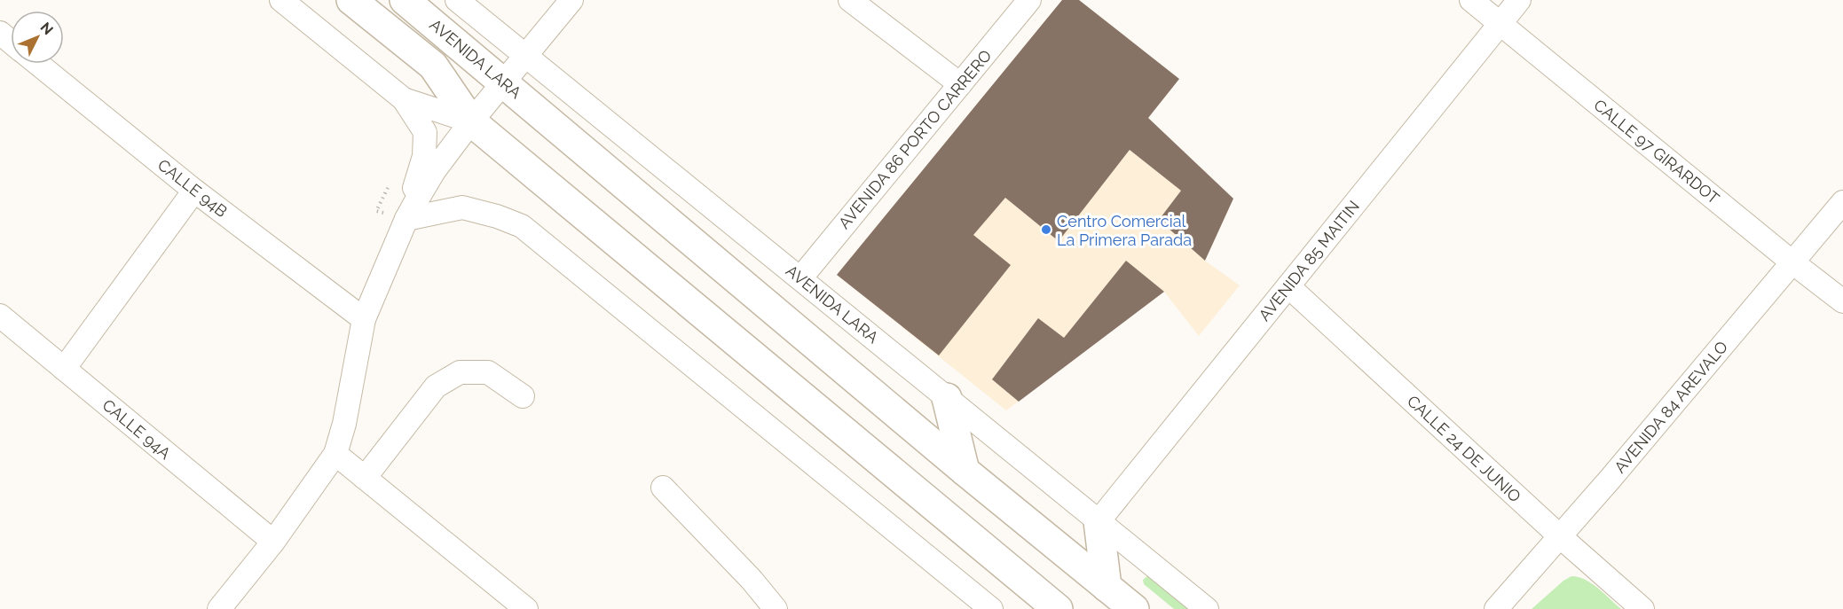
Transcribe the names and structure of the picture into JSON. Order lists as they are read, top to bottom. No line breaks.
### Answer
{"streets":{"street":["AVENIDA LARA","AVENIDA 86 PORTO CARRERO","CALLE 97 GIRARDOT","CALLE 94B","AVENIDA 85 MAITIN","AVENIDA 84 AREVALO","CALLE 94A","CALLE 24 DE JUNIO"]},"crossings":[["AVENIDA LARA","AVENIDA 86 PORTO CARRERO"],["AVENIDA LARA","AVENIDA 85 MAITIN"],["CALLE 97 GIRARDOT","AVENIDA 85 MAITIN"],["CALLE 97 GIRARDOT","AVENIDA 84 AREVALO"],["AVENIDA 85 MAITIN","CALLE 24 DE JUNIO"],["AVENIDA 84 AREVALO","CALLE 24 DE JUNIO"]],"places":["Centro Comercial La Primera Parada"],"north":"top right"}
